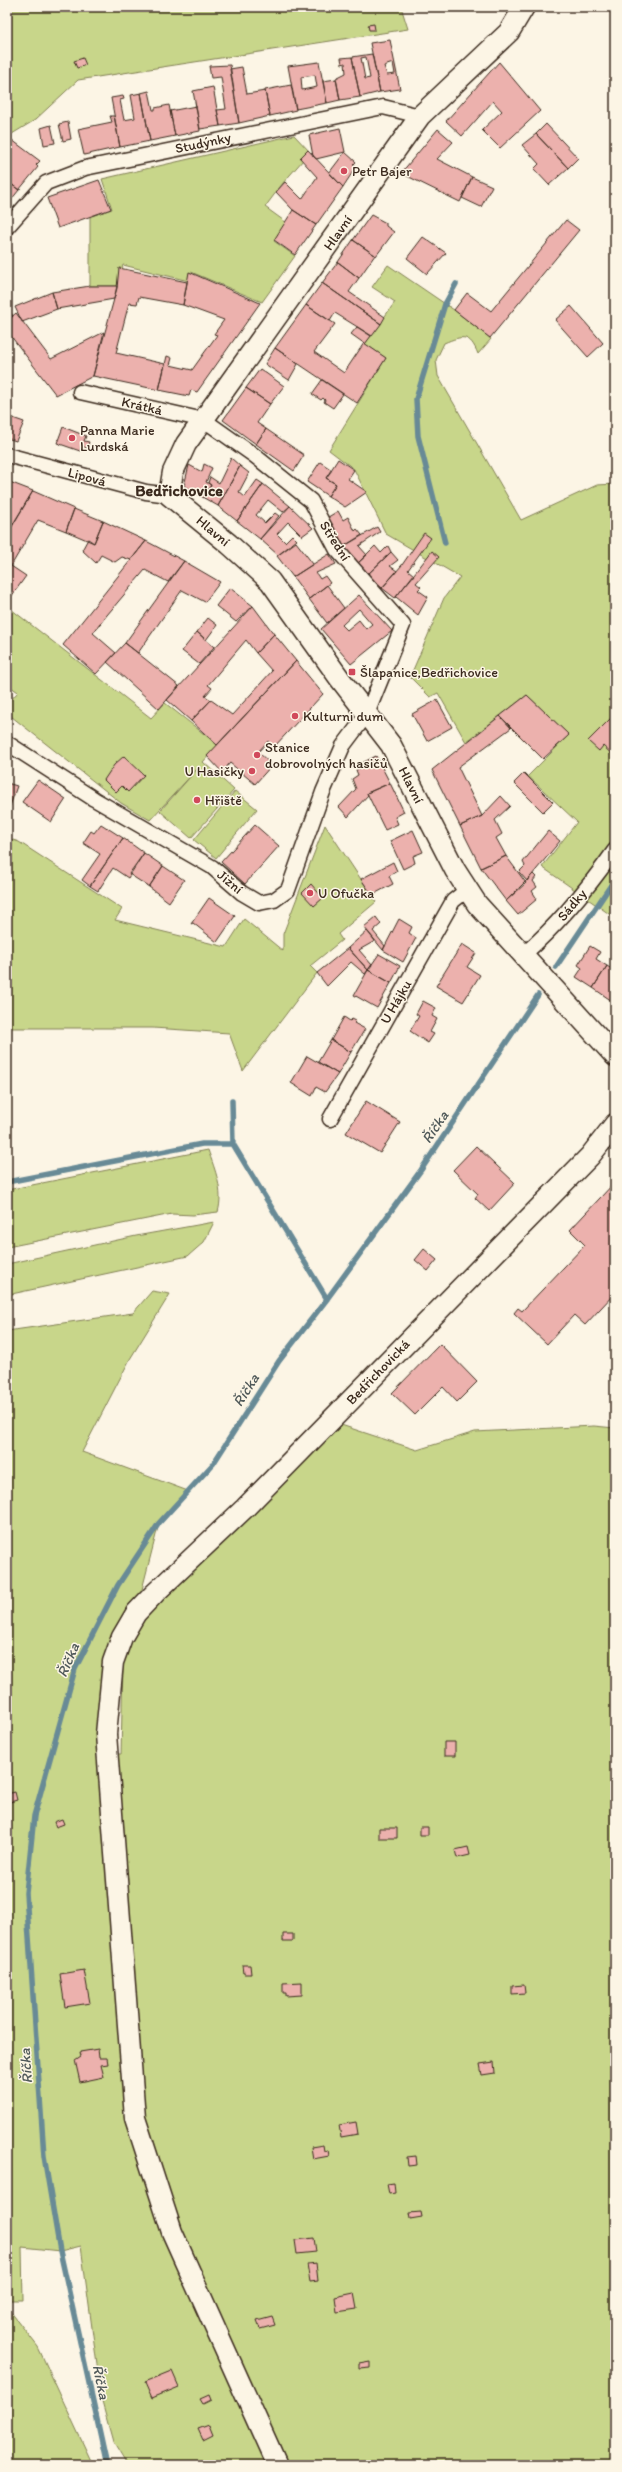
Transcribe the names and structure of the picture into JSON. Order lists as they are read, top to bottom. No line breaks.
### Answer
{"streets":{"street":["Studýnky","Hlavní","Krátká","Lipová","Střední","Jižní","Sádky","U Hájku","Bedřichovická"]},"crossings":[["Studýnky","Hlavní"],["Hlavní","Krátká"],["Hlavní","Lipová"],["Hlavní","Střední"],["Hlavní","Jižní"],["Hlavní","Sádky"],["Hlavní","U Hájku"],["Krátká","Střední"],["Střední","Jižní"]],"districts":["Bedřichovice"],"water":["Říčka"],"places":{"other":["Petr Bajer","Panna Marie Lurdská","Kulturni dum","Stanice dobrovolných hasičů","U Hasičky","Hřiště","U Ofučka"],"transit":["Šlapanice,Bedřichovice"]}}
